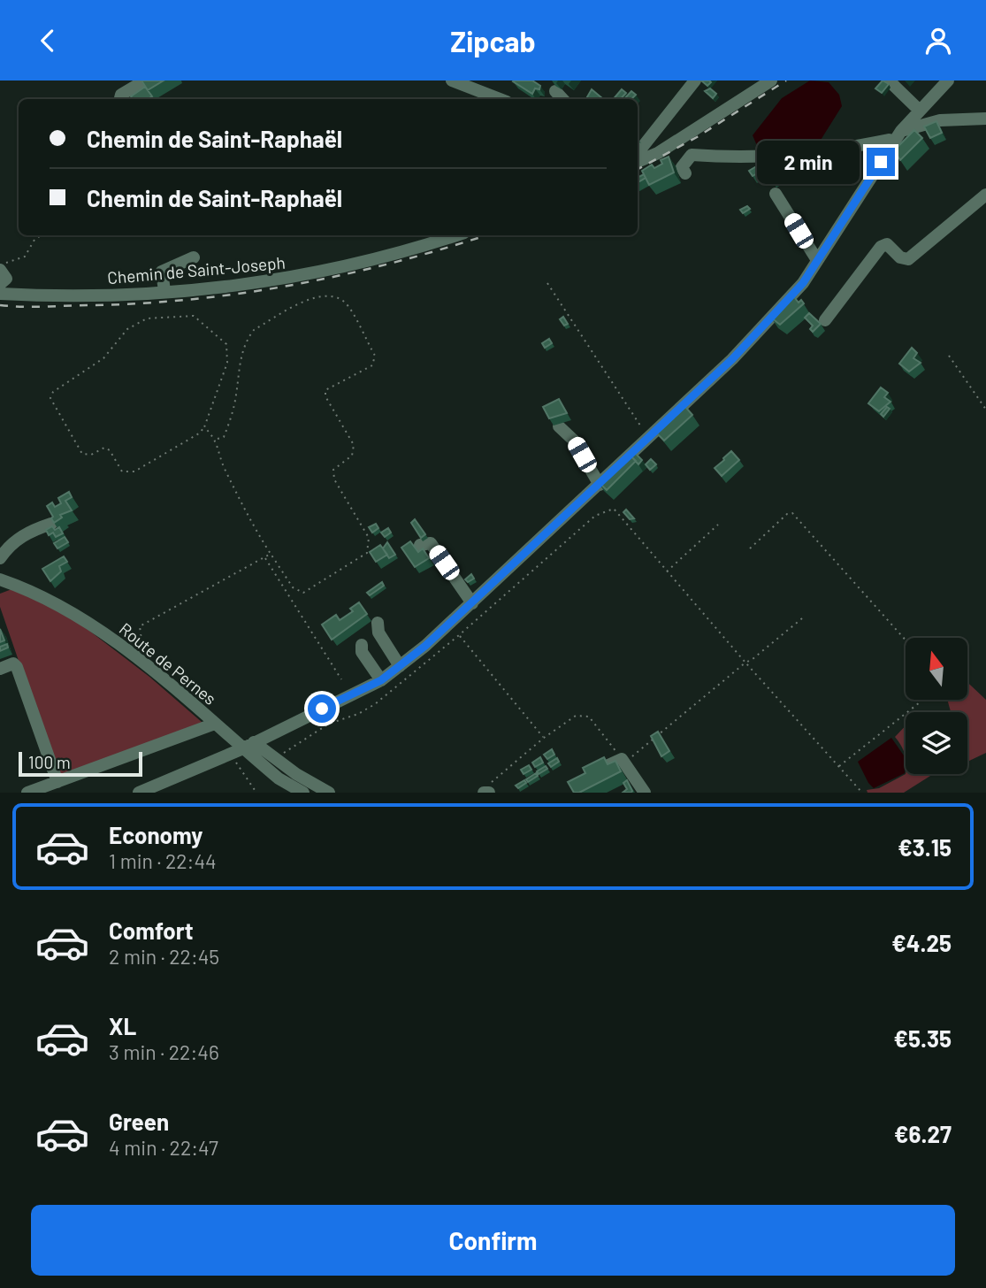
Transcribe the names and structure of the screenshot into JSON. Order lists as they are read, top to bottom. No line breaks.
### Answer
{"streets":{"street":["Chemin de Saint-Joseph","Route de Pernes"]},"scale_bar":"100 m","north":"top","page":{"header":"Zipcab","banner":["Chemin de Saint-Raphaël","Chemin de Saint-Raphaël"],"bubble":"2 min","scale":"100 m","list":[{"name":"Economy","note":"1 min · 22:44","value":"€3.15"},{"name":"Comfort","note":"2 min · 22:45","value":"€4.25"},{"name":"XL","note":"3 min · 22:46","value":"€5.35"},{"name":"Green","note":"4 min · 22:47","value":"€6.27"}],"buttons":"Confirm"}}
